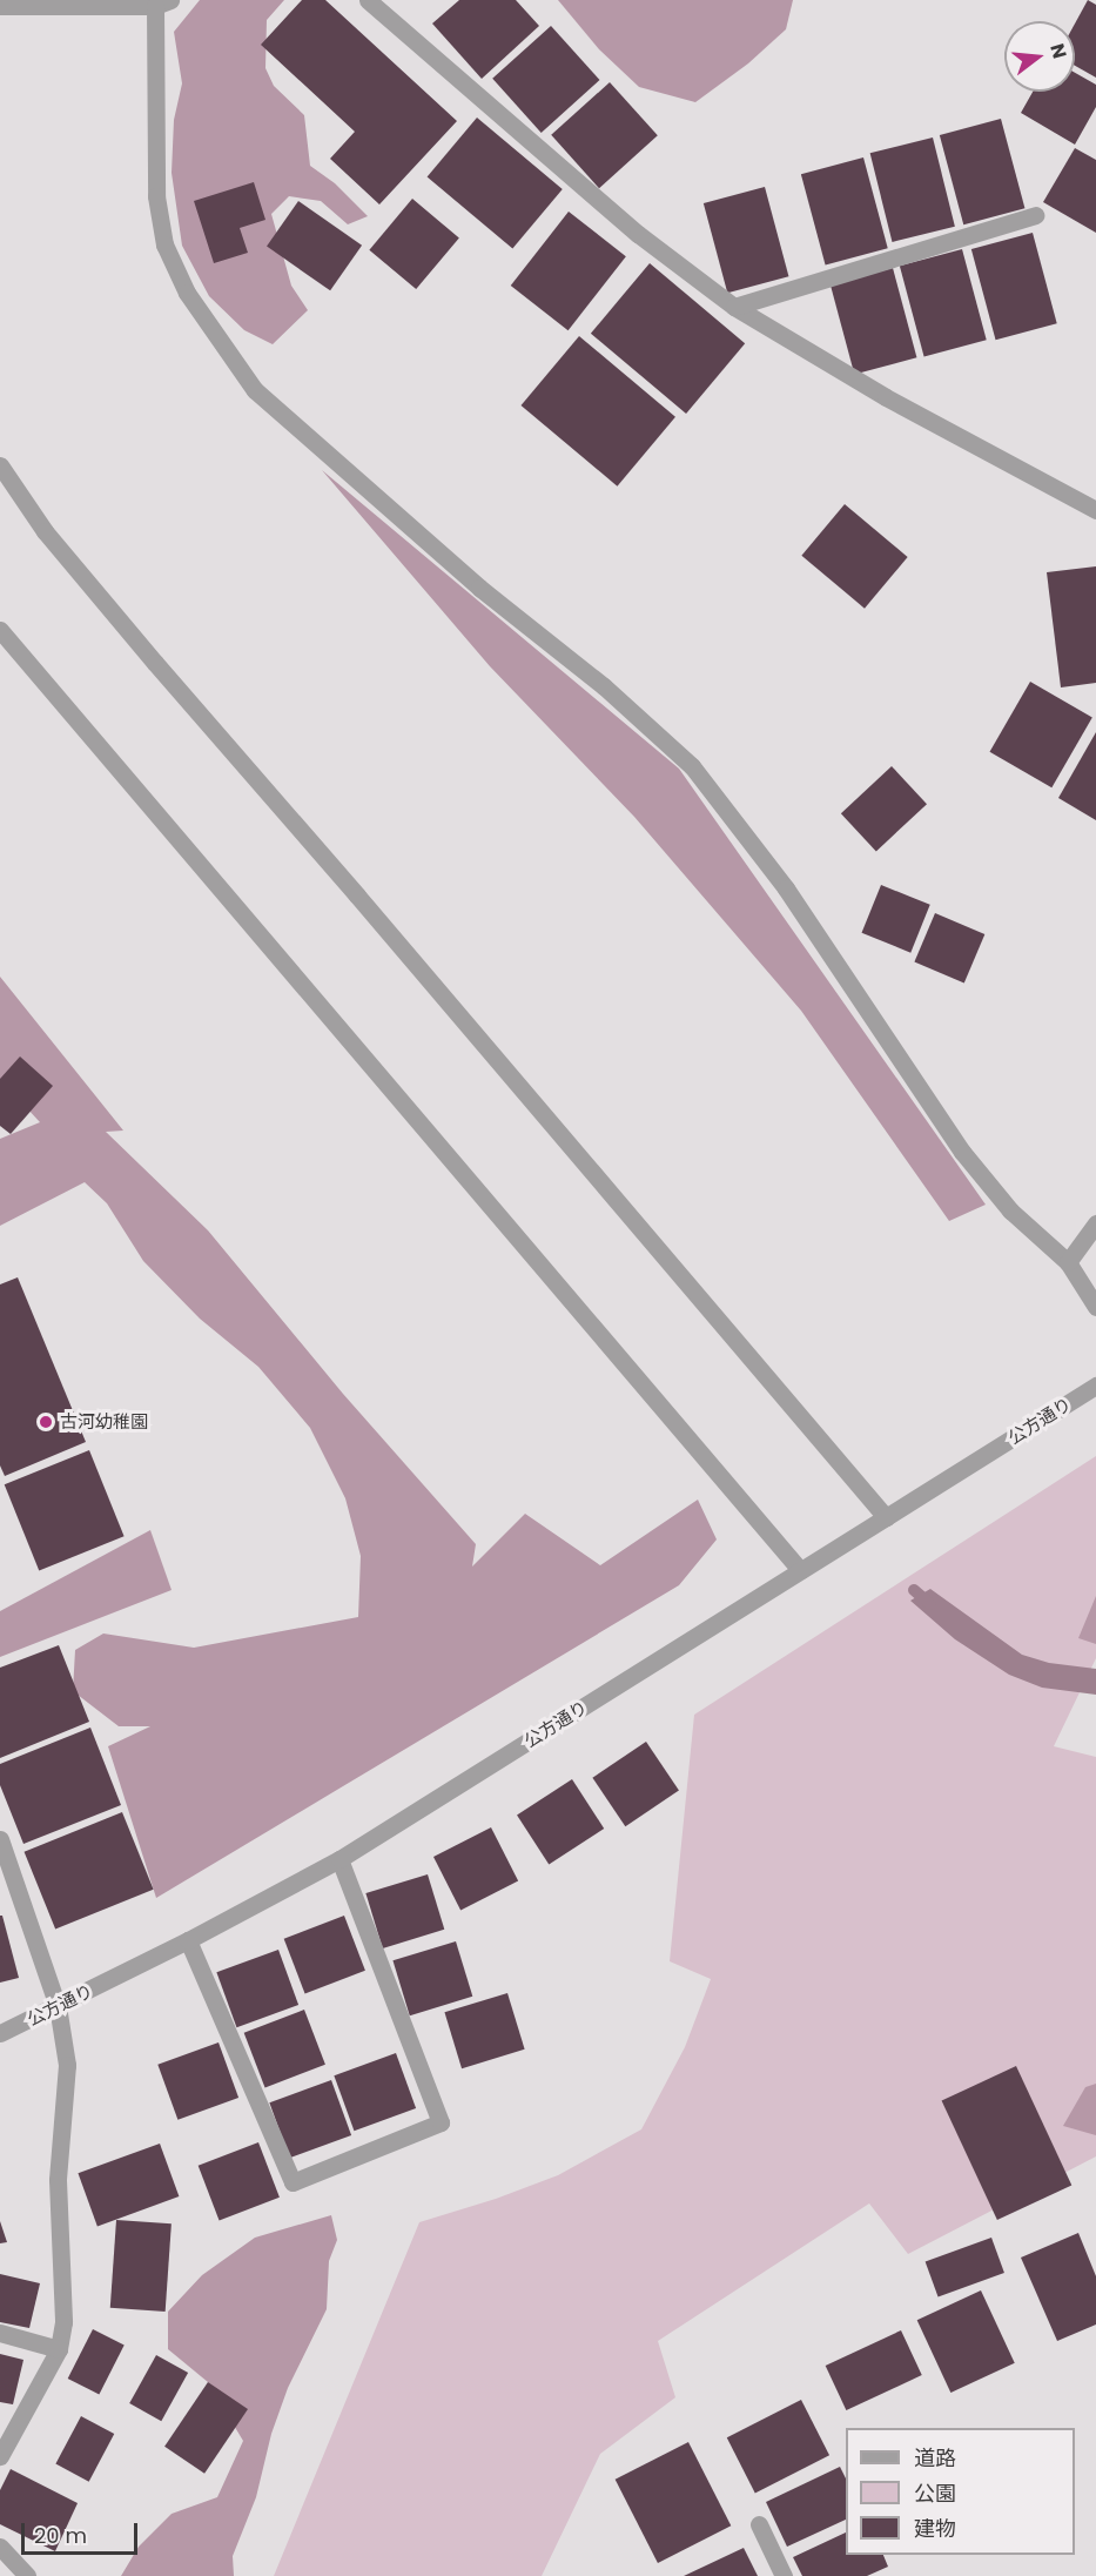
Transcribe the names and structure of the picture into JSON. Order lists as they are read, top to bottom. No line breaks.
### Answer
{"streets":{"street":["公方通り"]},"places":["古河幼稚園"],"legend":["道路","公園","建物"],"scale_bar":"20 m","north":"right"}
